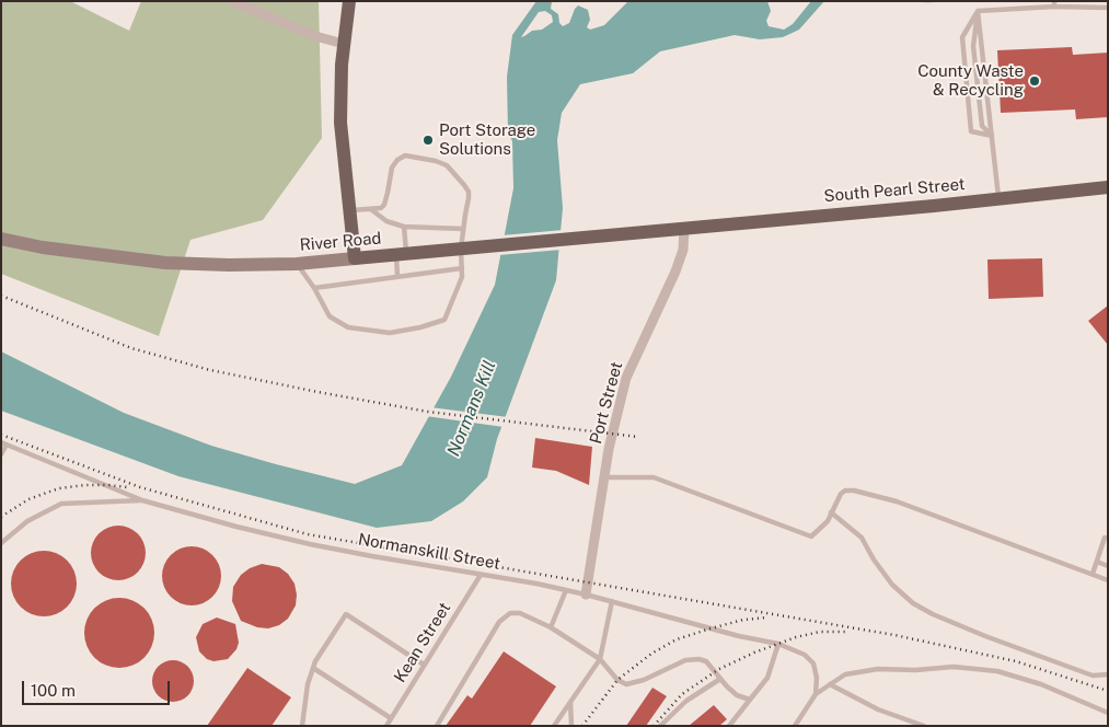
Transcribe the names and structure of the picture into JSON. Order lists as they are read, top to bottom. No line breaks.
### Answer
{"streets":{"main road":["South Pearl Street","River Road"],"street":["Port Street"],"lane":["Normanskill Street","Kean Street"]},"crossings":[["South Pearl Street","River Road"],["South Pearl Street","Port Street"],["River Road","Port Street"],["Port Street","Normanskill Street"],["Normanskill Street","Kean Street"]],"water":["Normans Kill"],"places":["County Waste & Recycling","Port Storage Solutions"],"scale_bar":"100 m"}
